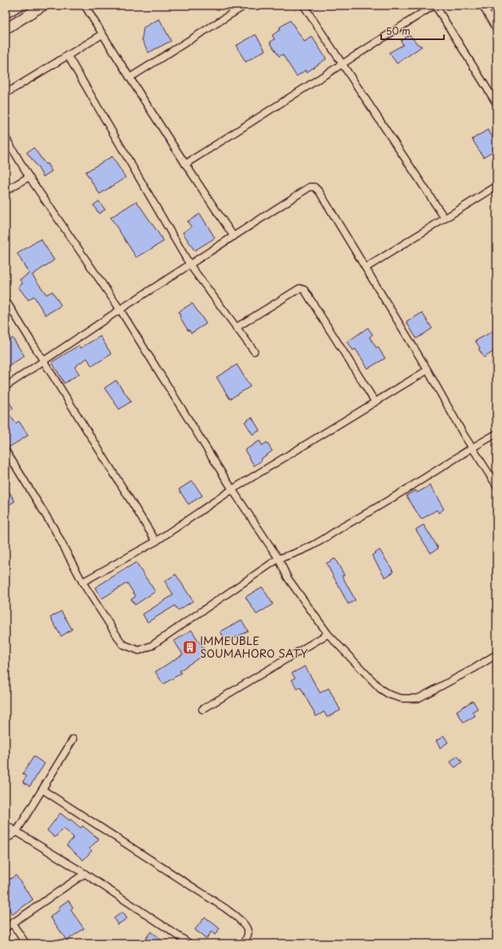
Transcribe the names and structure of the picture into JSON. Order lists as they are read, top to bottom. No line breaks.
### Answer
{"places":{"building":["IMMEUBLE SOUMAHORO SATY"]},"scale_bar":"50 m"}
